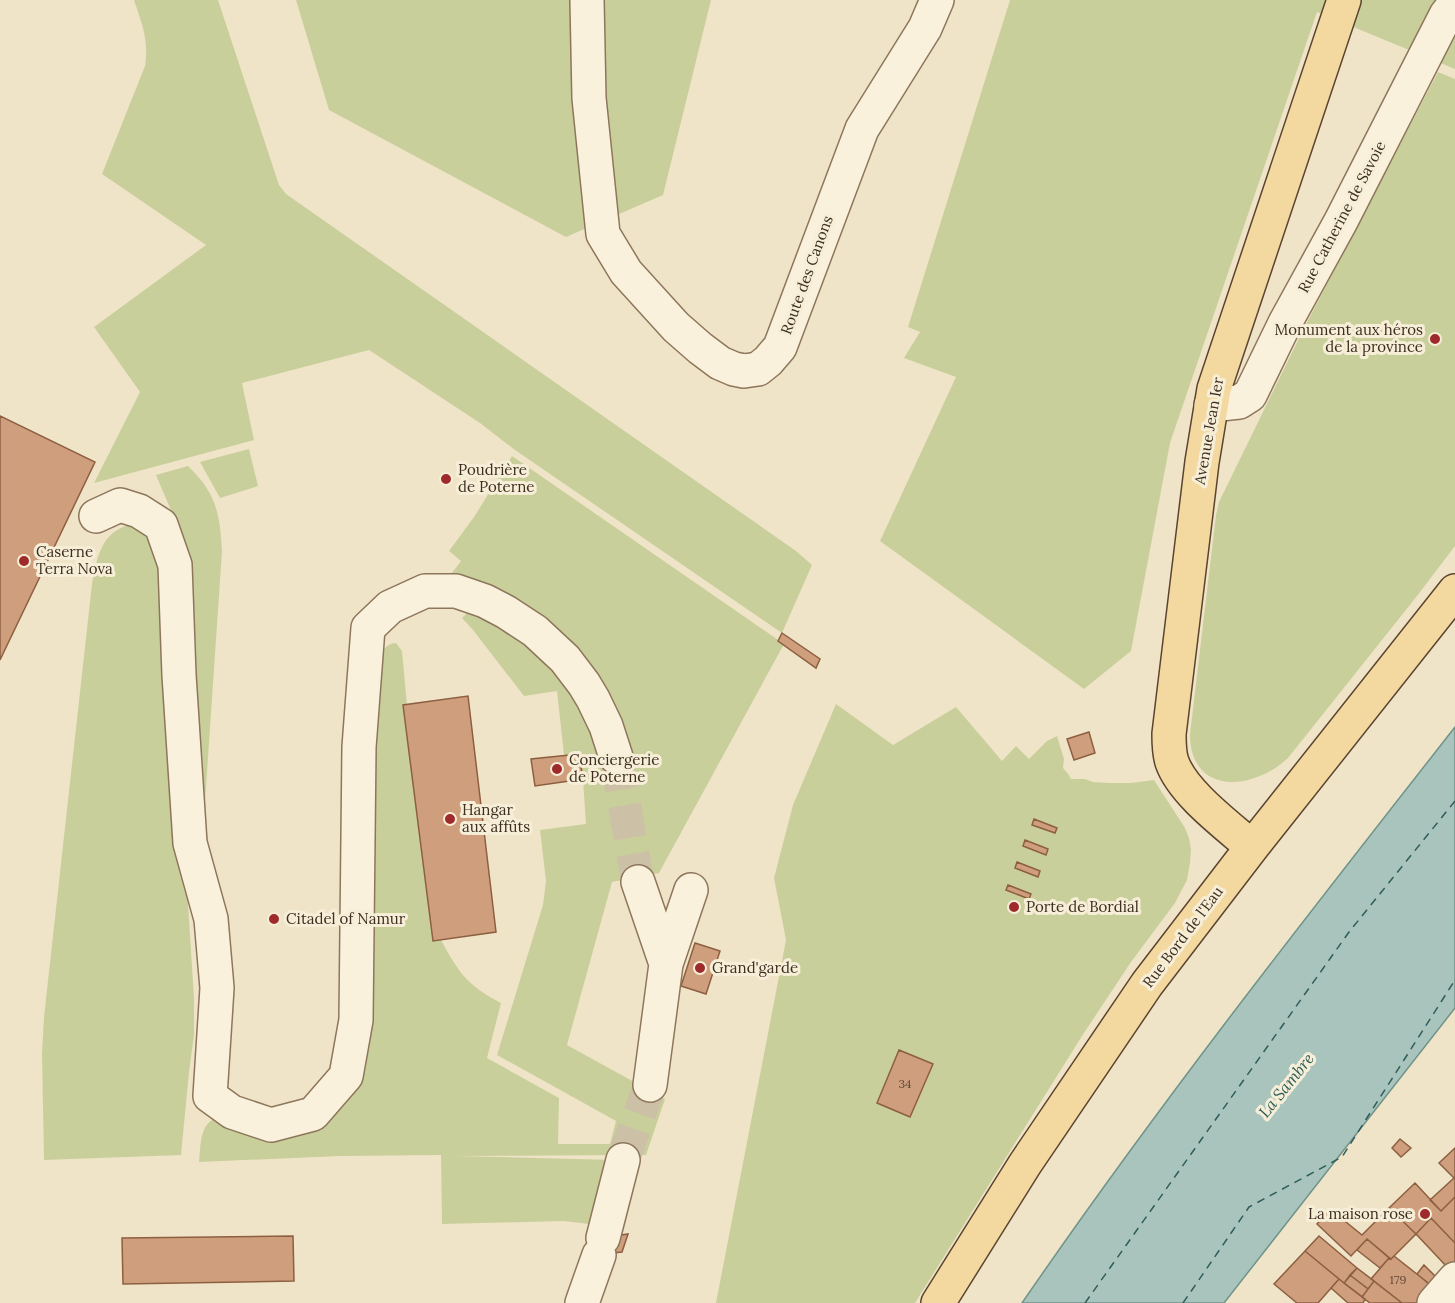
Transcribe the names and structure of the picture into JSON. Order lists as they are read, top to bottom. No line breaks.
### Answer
{"streets":{"main road":["Avenue Jean Ier","Rue Bord de l'Eau"],"street":["Rue Catherine de Savoie","Route des Canons"]},"crossings":[["Rue Catherine de Savoie","Avenue Jean Ier"],["Avenue Jean Ier","Rue Bord de l'Eau"]],"water":["La Sambre"],"places":["Monument aux héros de la province","Poudrière de Poterne","Caserne Terra Nova","Conciergerie de Poterne","Hangar aux affûts","Porte de Bordial","Citadel of Namur","Grand'garde","La maison rose"],"house_numbers":["34","179"]}
